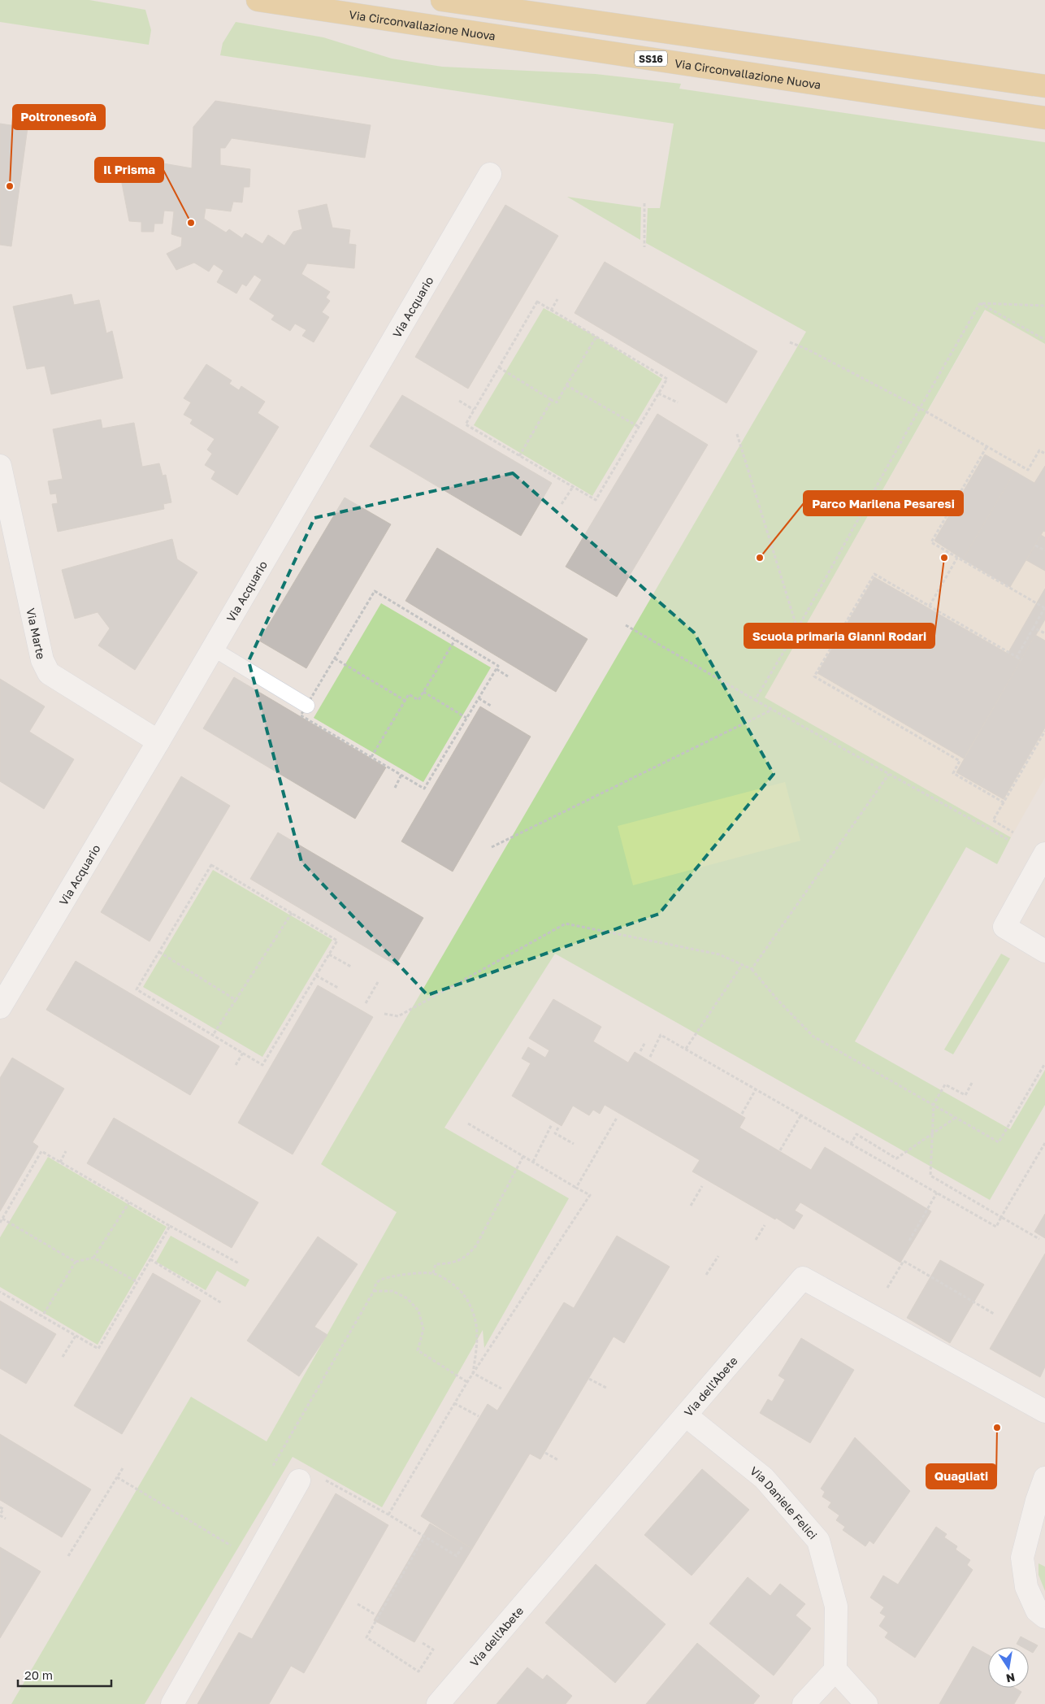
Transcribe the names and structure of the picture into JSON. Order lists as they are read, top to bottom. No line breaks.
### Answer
{"streets":{"main road":["Via Circonvallazione Nuova","SS16"],"street":["Via Acquario","Via Marte","Via dell'Abete","Via Daniele Felici"]},"crossings":[["Via Acquario","Via Marte"],["Via dell'Abete","Via Daniele Felici"]],"places":["Poltronesofà","Il Prisma","Parco Marilena Pesaresi","Scuola primaria Gianni Rodari","Quagliati"],"scale_bar":"20 m","north":"bottom"}
